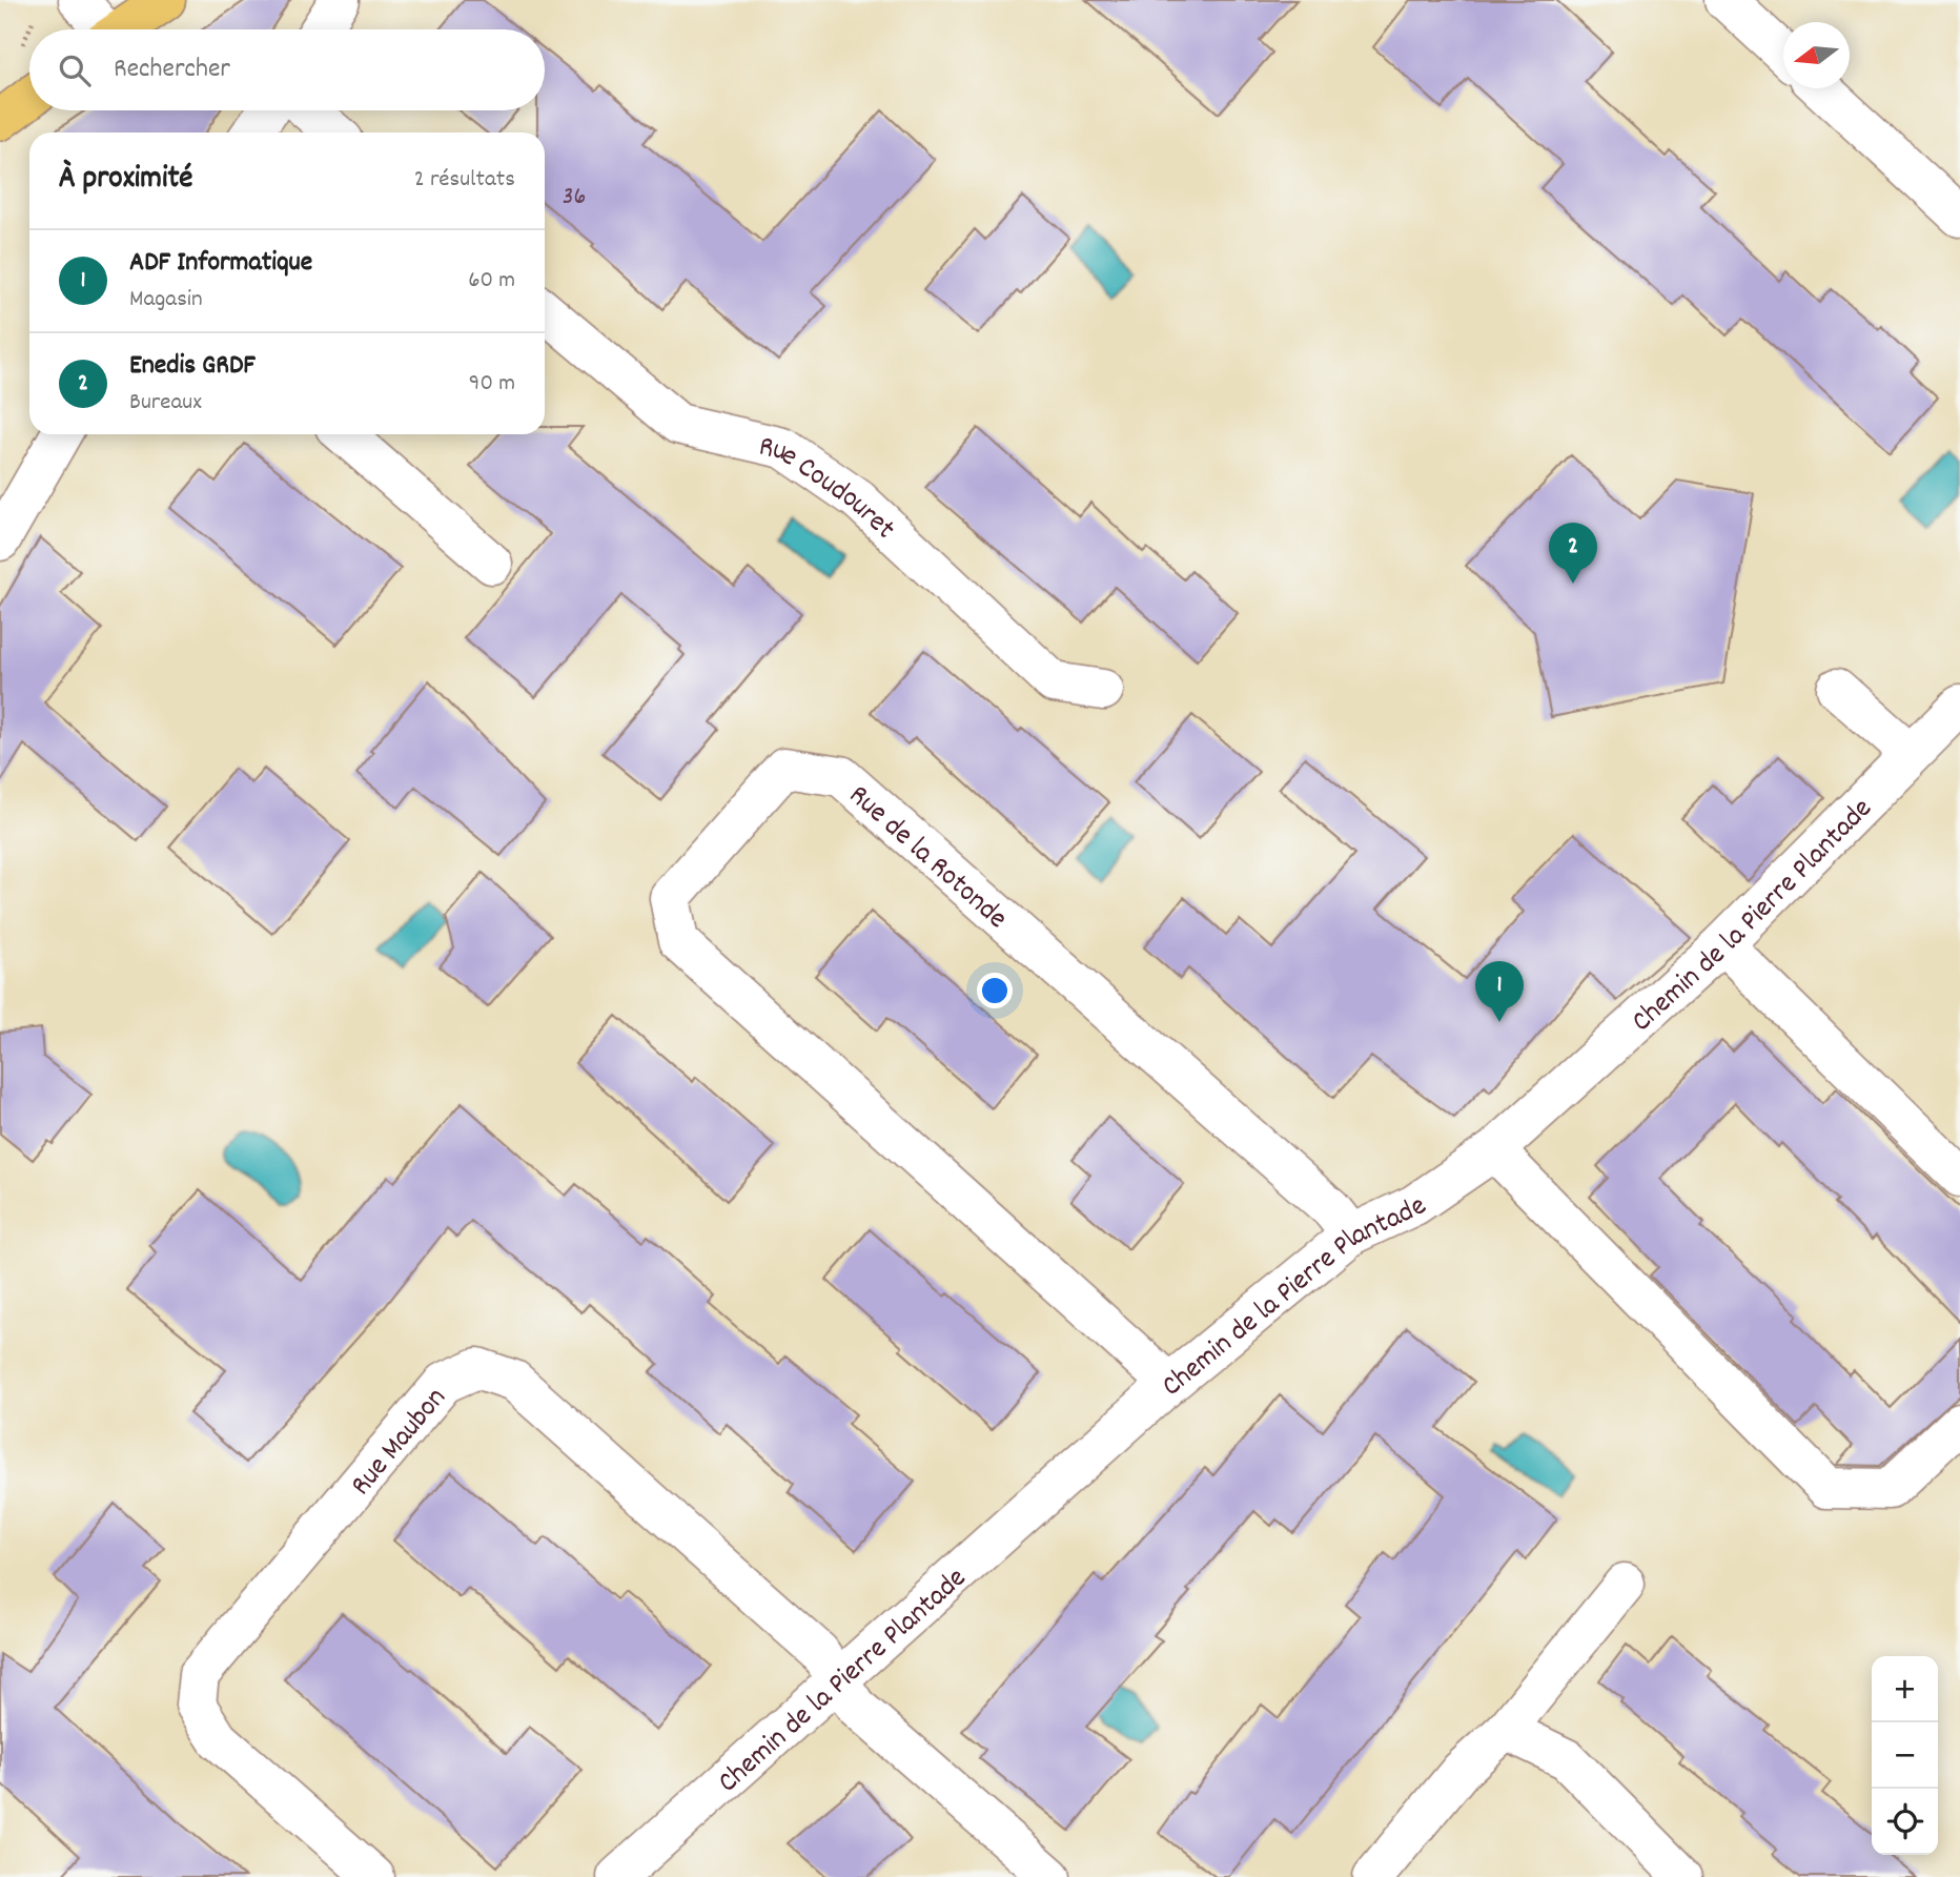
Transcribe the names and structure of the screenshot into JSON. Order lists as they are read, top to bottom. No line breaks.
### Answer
{"streets":{"street":["Rue Coudouret","Rue de la Rotonde","Chemin de la Pierre Plantade","Rue Maubon"]},"crossings":[["Rue de la Rotonde","Chemin de la Pierre Plantade"],["Chemin de la Pierre Plantade","Rue Maubon"]],"house_numbers":["36"],"north":"left","page":{"search":"Rechercher","heading":["À proximité","2 résultats"],"list":[{"mark":"1","name":"ADF Informatique","note":"Magasin","value":"60 m"},{"mark":"2","name":"Enedis GRDF","note":"Bureaux","value":"90 m"}],"pins":["2","1"],"map_buttons":["+","−"]}}
